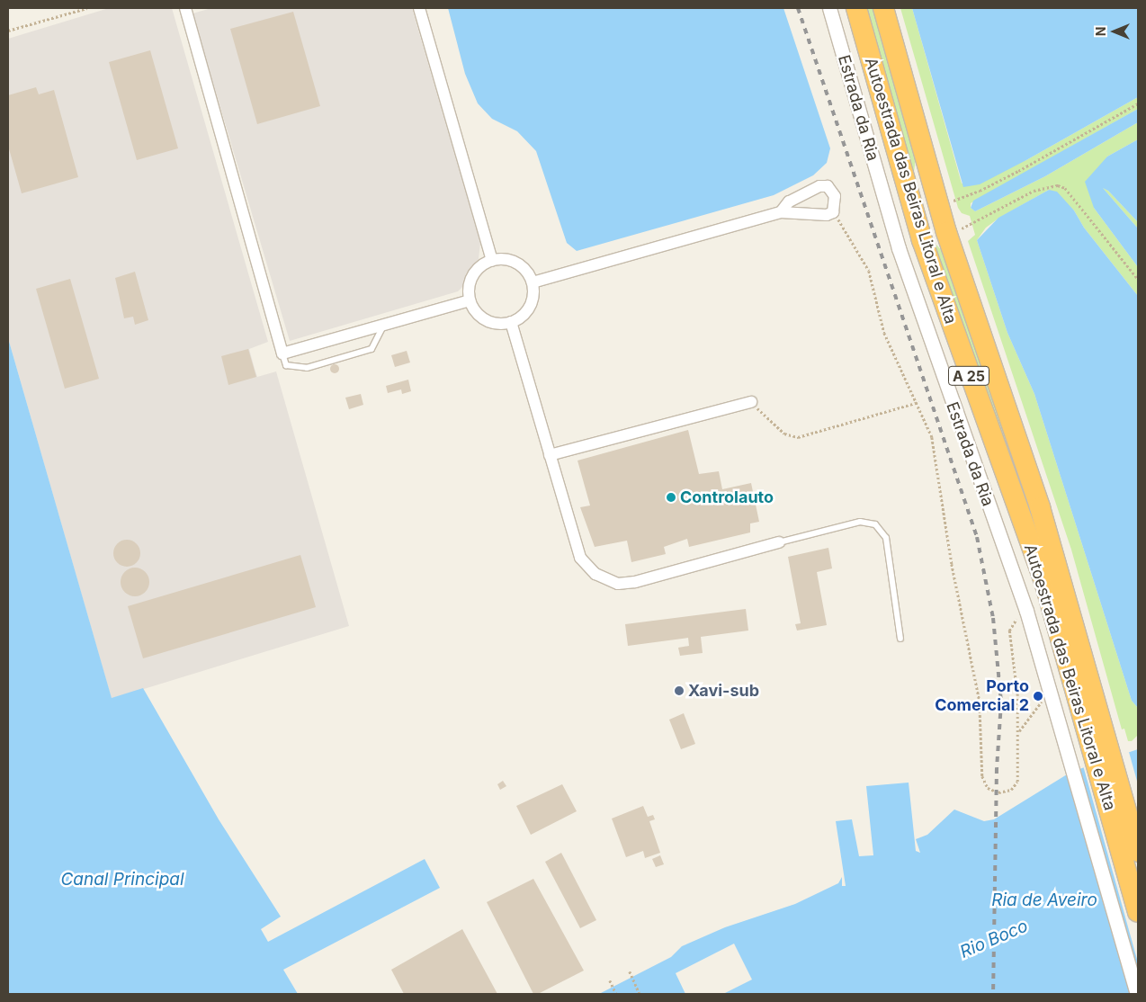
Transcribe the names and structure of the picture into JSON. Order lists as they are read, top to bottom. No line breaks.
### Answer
{"streets":{"highway":["Autoestrada das Beiras Litoral e Alta","A 25"],"street":["Estrada da Ria"]},"water":["Canal Principal","Ria de Aveiro","Rio Boco"],"places":["Controlauto","Xavi-sub","Porto Comercial 2"],"north":"left"}
